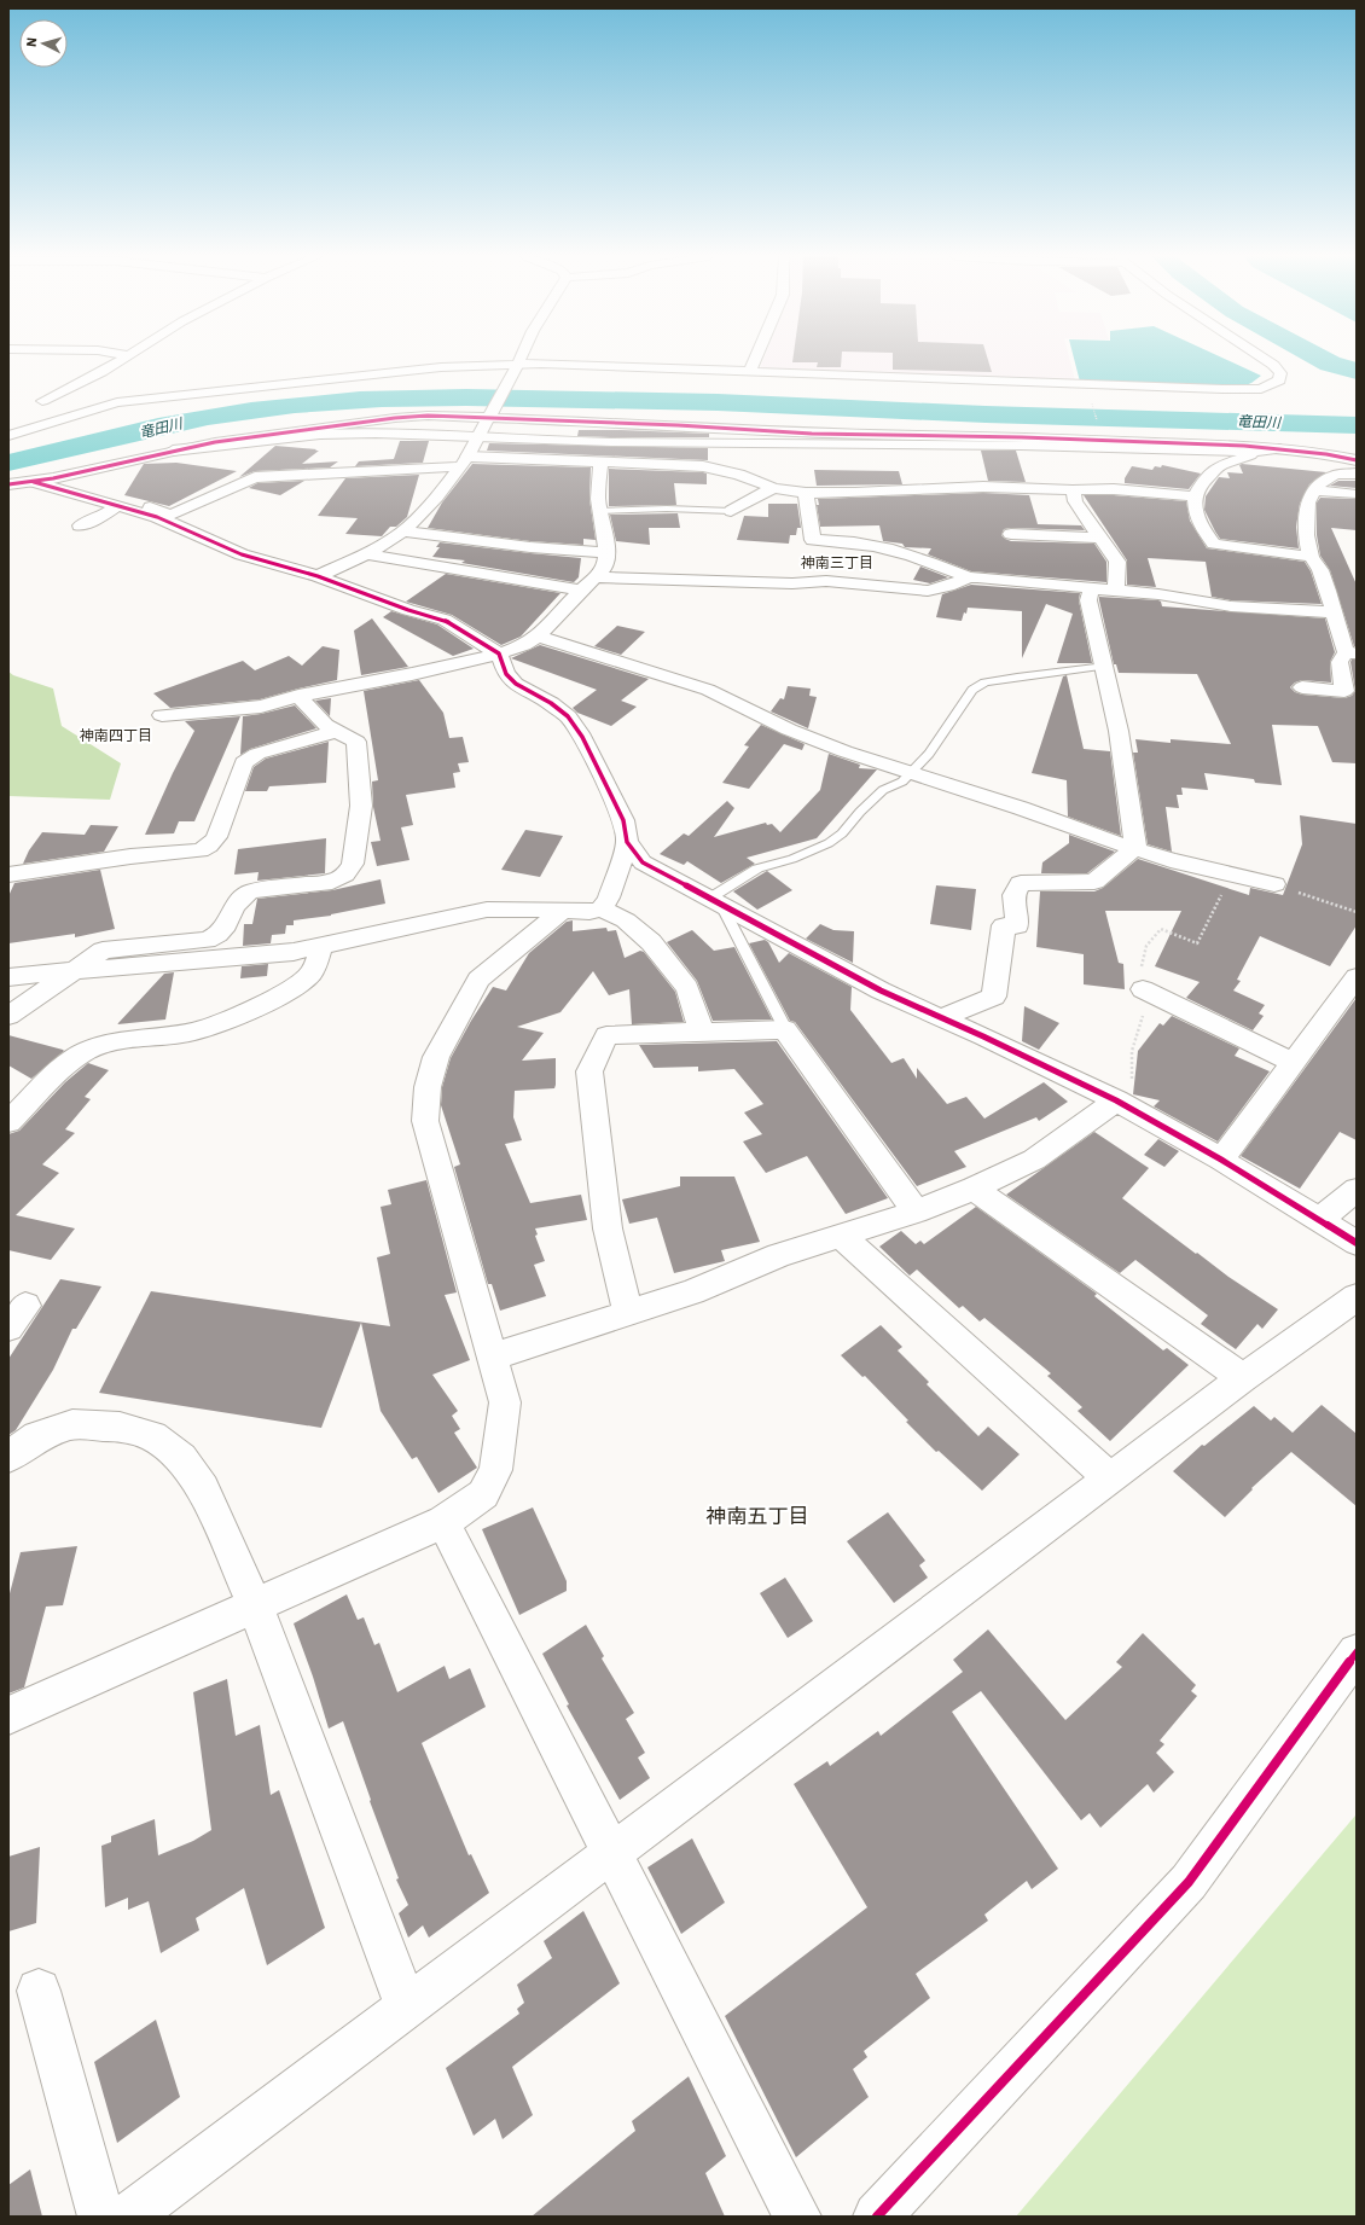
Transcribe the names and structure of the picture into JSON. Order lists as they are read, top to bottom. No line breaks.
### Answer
{"districts":["神南三丁目","神南四丁目","神南五丁目"],"water":["竜田川"],"north":"left"}
